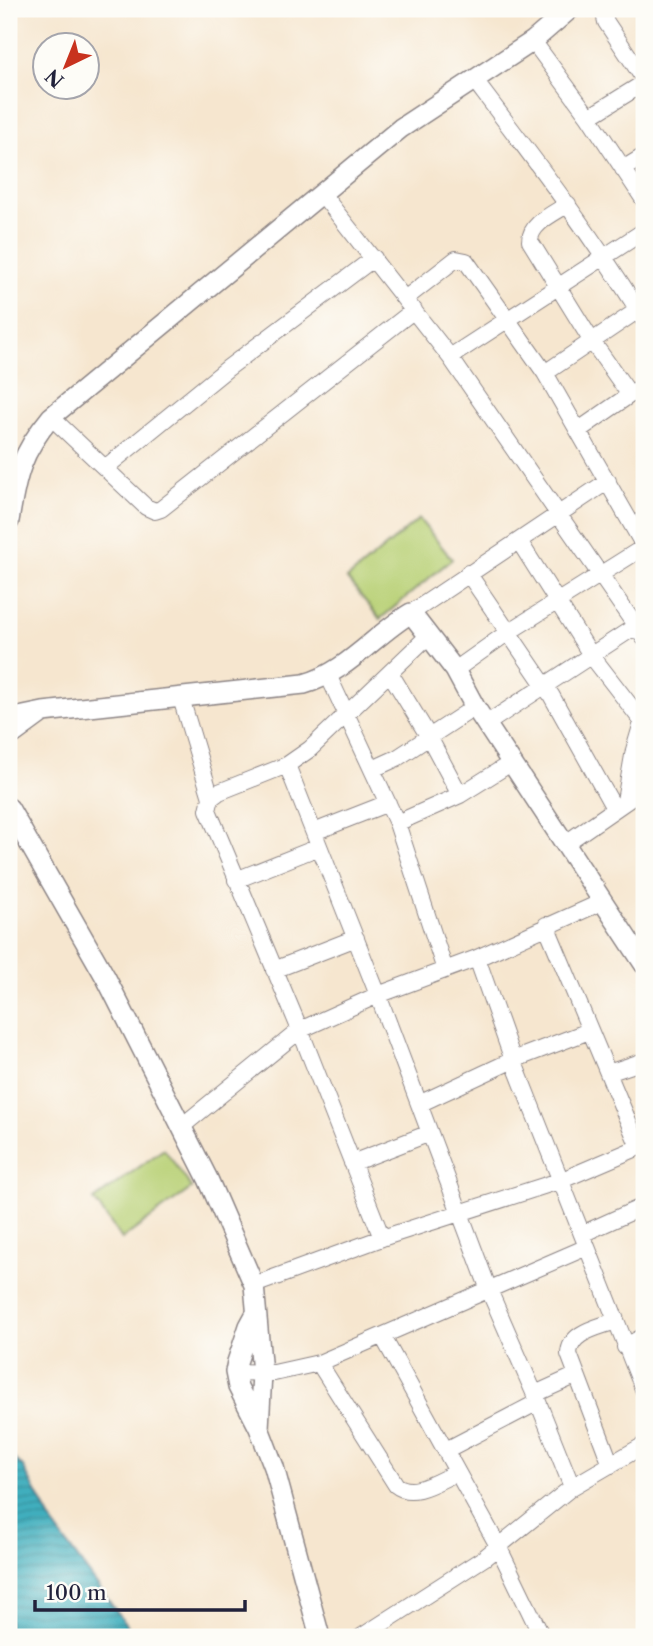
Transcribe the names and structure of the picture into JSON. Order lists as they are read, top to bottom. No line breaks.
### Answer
{"scale_bar":"100 m","north":"bottom left"}
